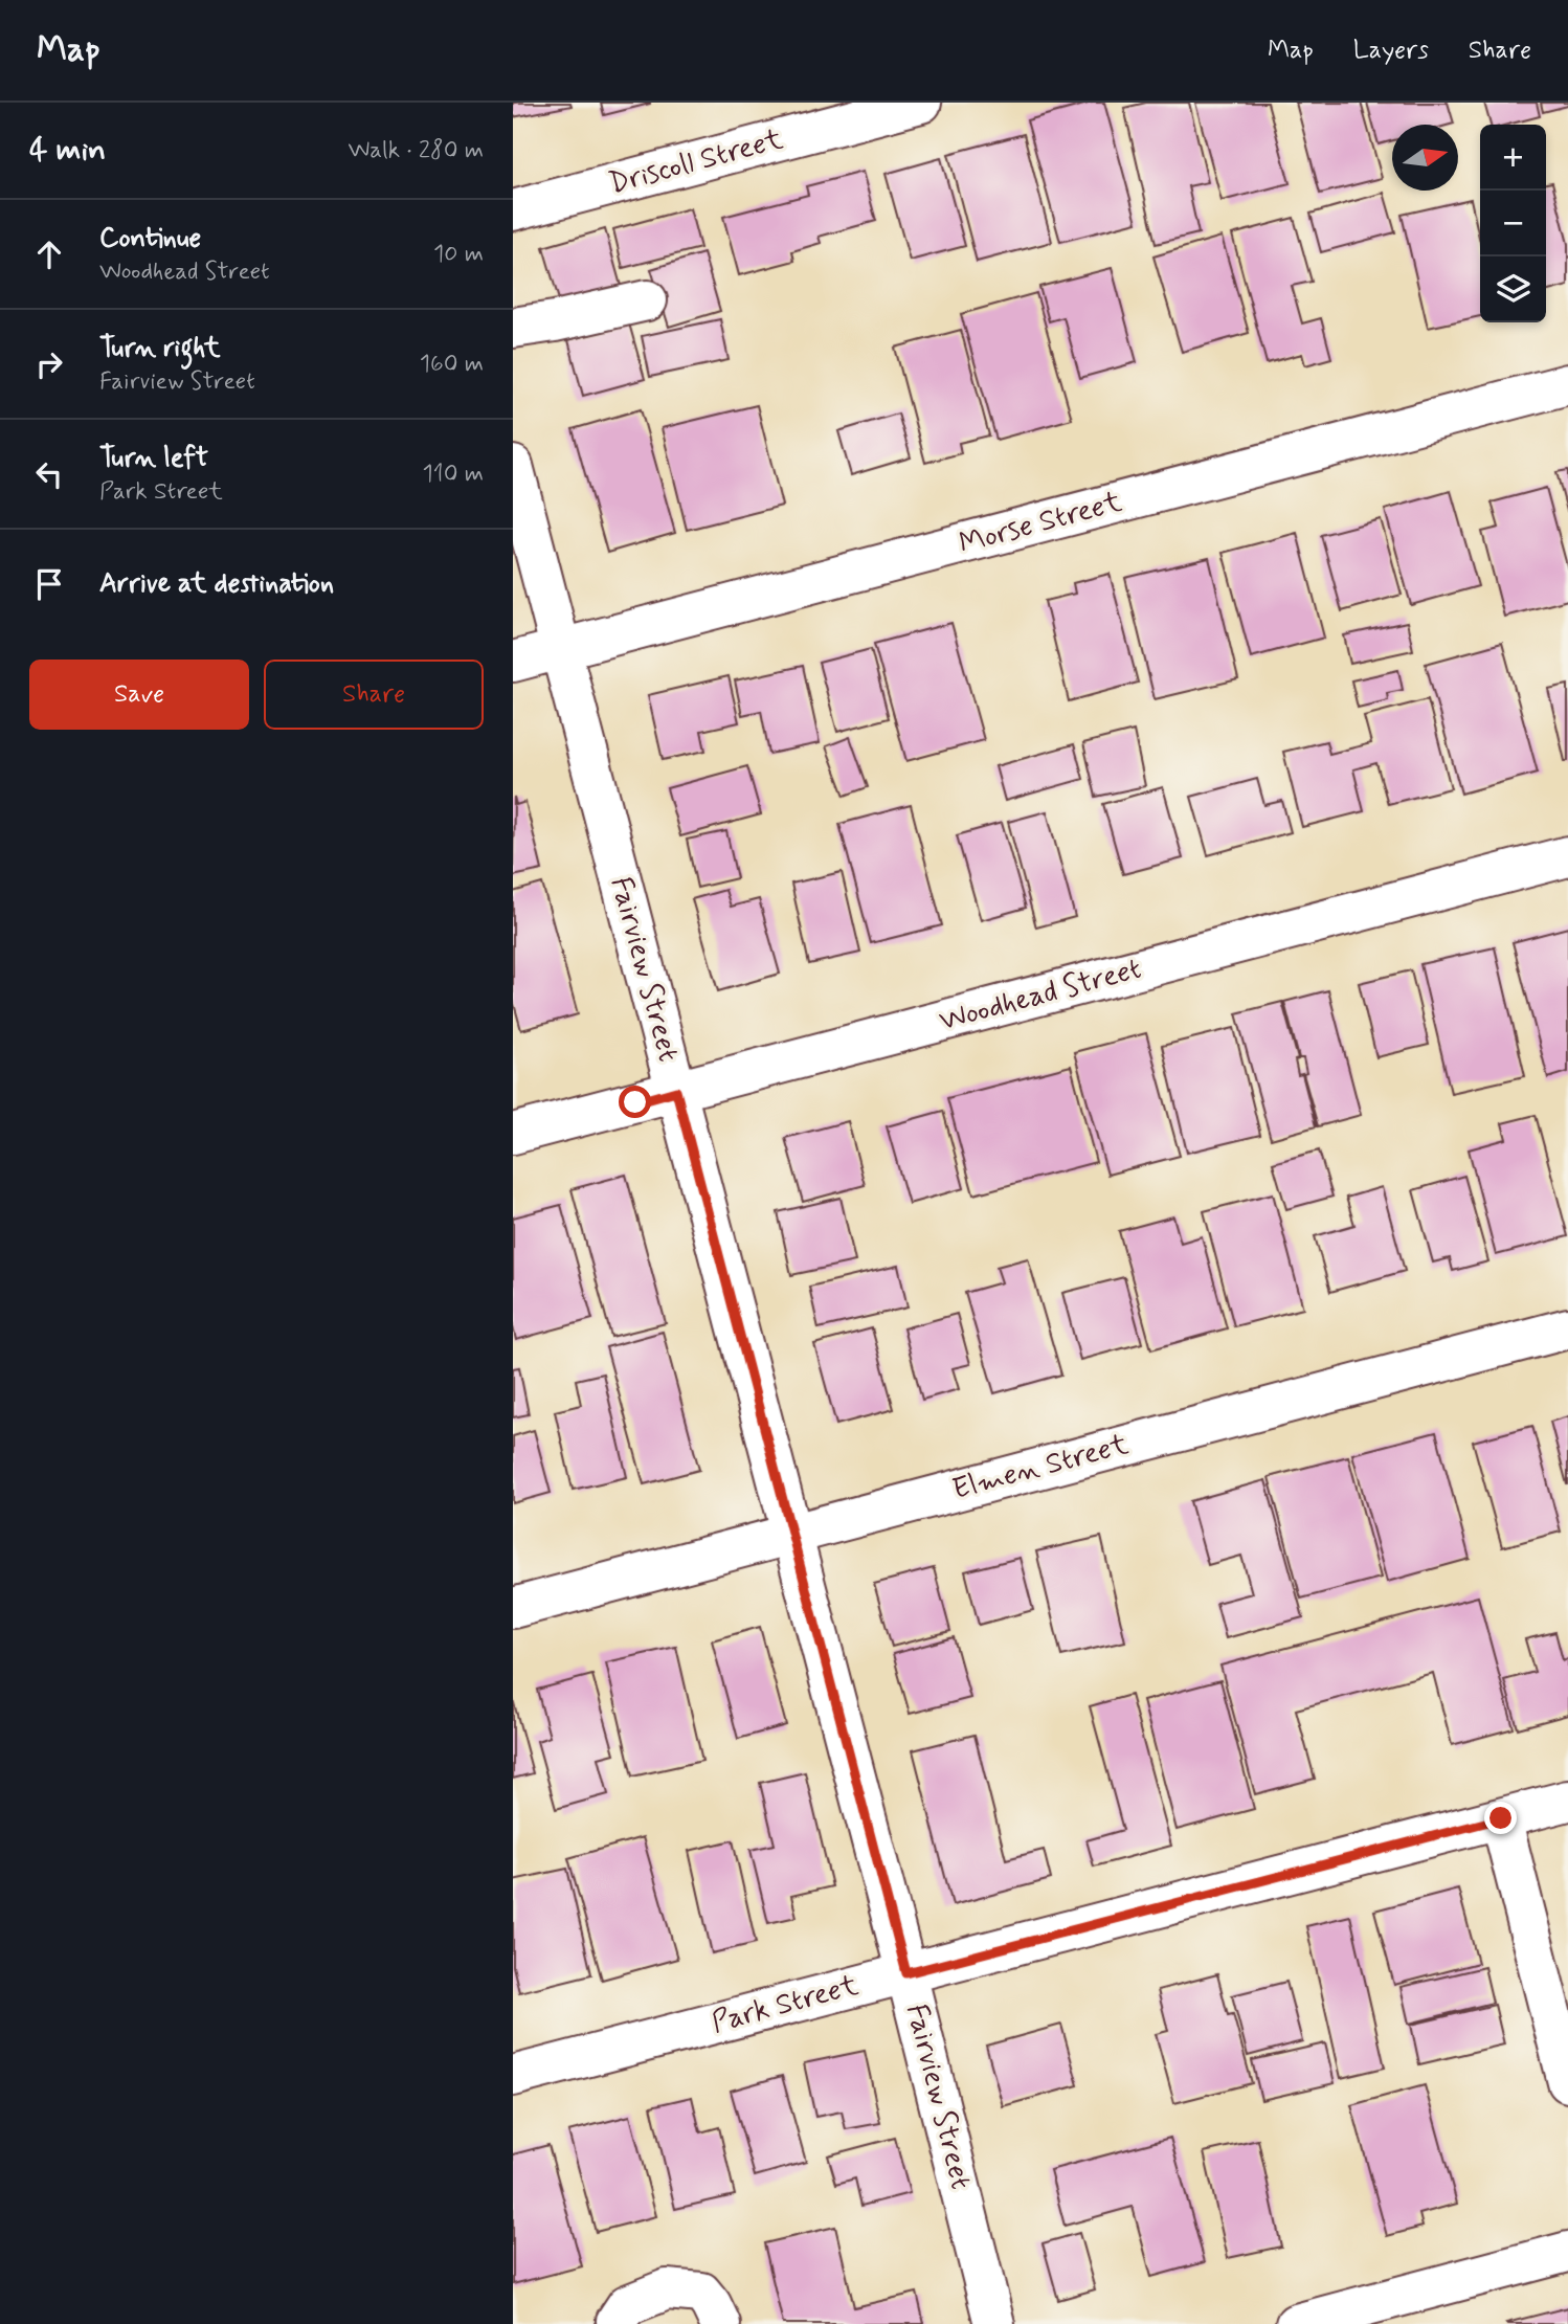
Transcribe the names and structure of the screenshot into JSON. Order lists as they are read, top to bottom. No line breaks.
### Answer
{"streets":{"street":["Driscoll Street","Morse Street","Fairview Street","Woodhead Street","Elmen Street","Park Street"]},"crossings":[["Morse Street","Fairview Street"],["Fairview Street","Woodhead Street"],["Fairview Street","Elmen Street"],["Fairview Street","Park Street"]],"north":"right","page":{"header":"Map","nav":["Map","Layers","Share"],"heading":["4 min","Walk · 280 m"],"map_buttons":["+","−"],"list":[["Continue","Woodhead Street","10 m"],["Turn right","Fairview Street","160 m"],["Turn left","Park Street","110 m"],"Arrive at destination"],"buttons":["Save","Share"]}}
